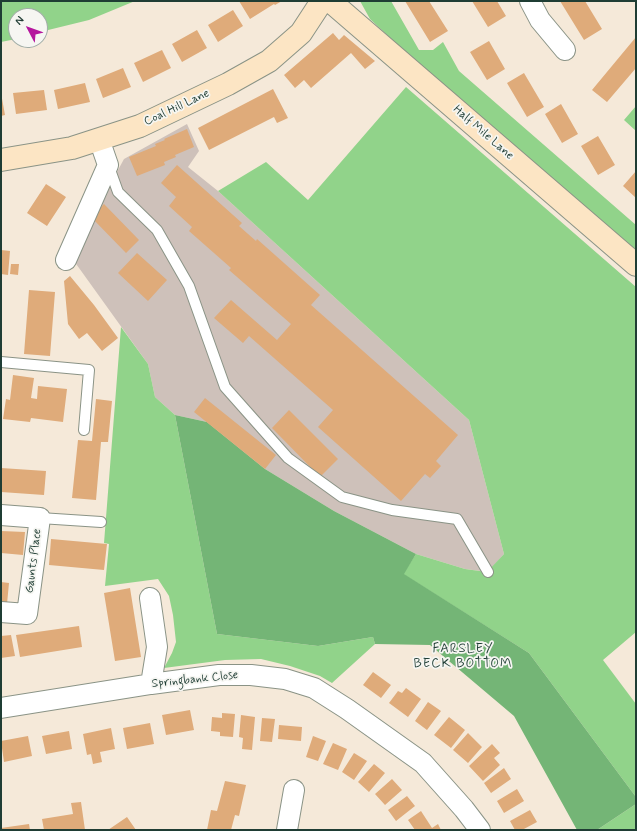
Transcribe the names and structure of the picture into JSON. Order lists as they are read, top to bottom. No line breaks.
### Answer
{"streets":{"street":["Coal Hill Lane","Half Mile Lane","Gaunts Place","Springbank Close"]},"districts":["FARSLEY BECK BOTTOM"],"north":"top left"}
